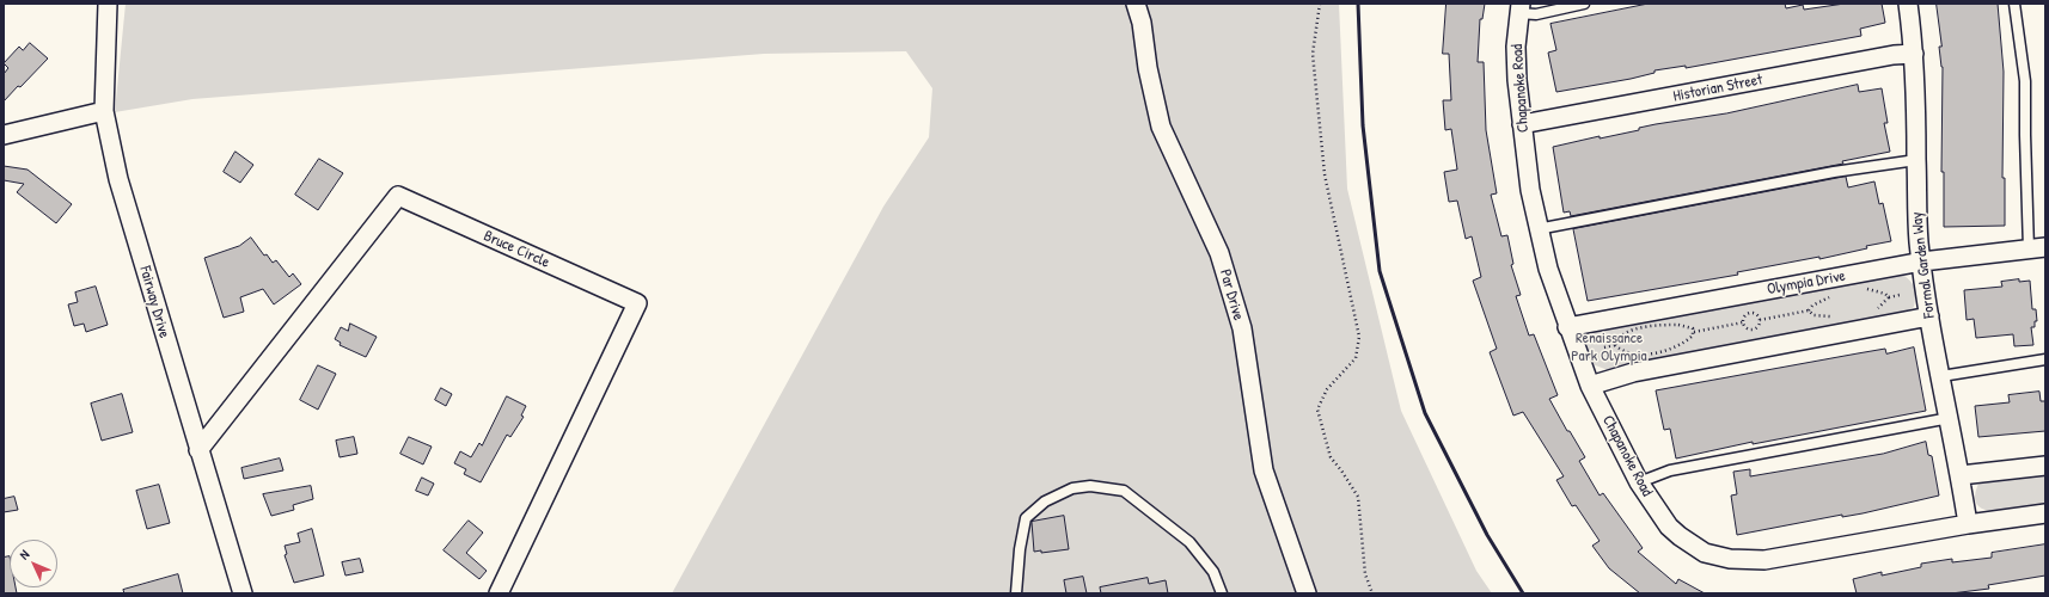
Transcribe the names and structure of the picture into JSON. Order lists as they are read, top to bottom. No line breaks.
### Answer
{"streets":{"street":["Chapanoke Road","Historian Street","Bruce Circle","Formal Garden Way","Olympia Drive","Par Drive","Fairway Drive"]},"crossings":[["Chapanoke Road","Historian Street"],["Chapanoke Road","Formal Garden Way"],["Chapanoke Road","Olympia Drive"],["Historian Street","Formal Garden Way"],["Bruce Circle","Fairway Drive"],["Formal Garden Way","Olympia Drive"]],"parks":["Renaissance Park Olympia"],"north":"top left"}
